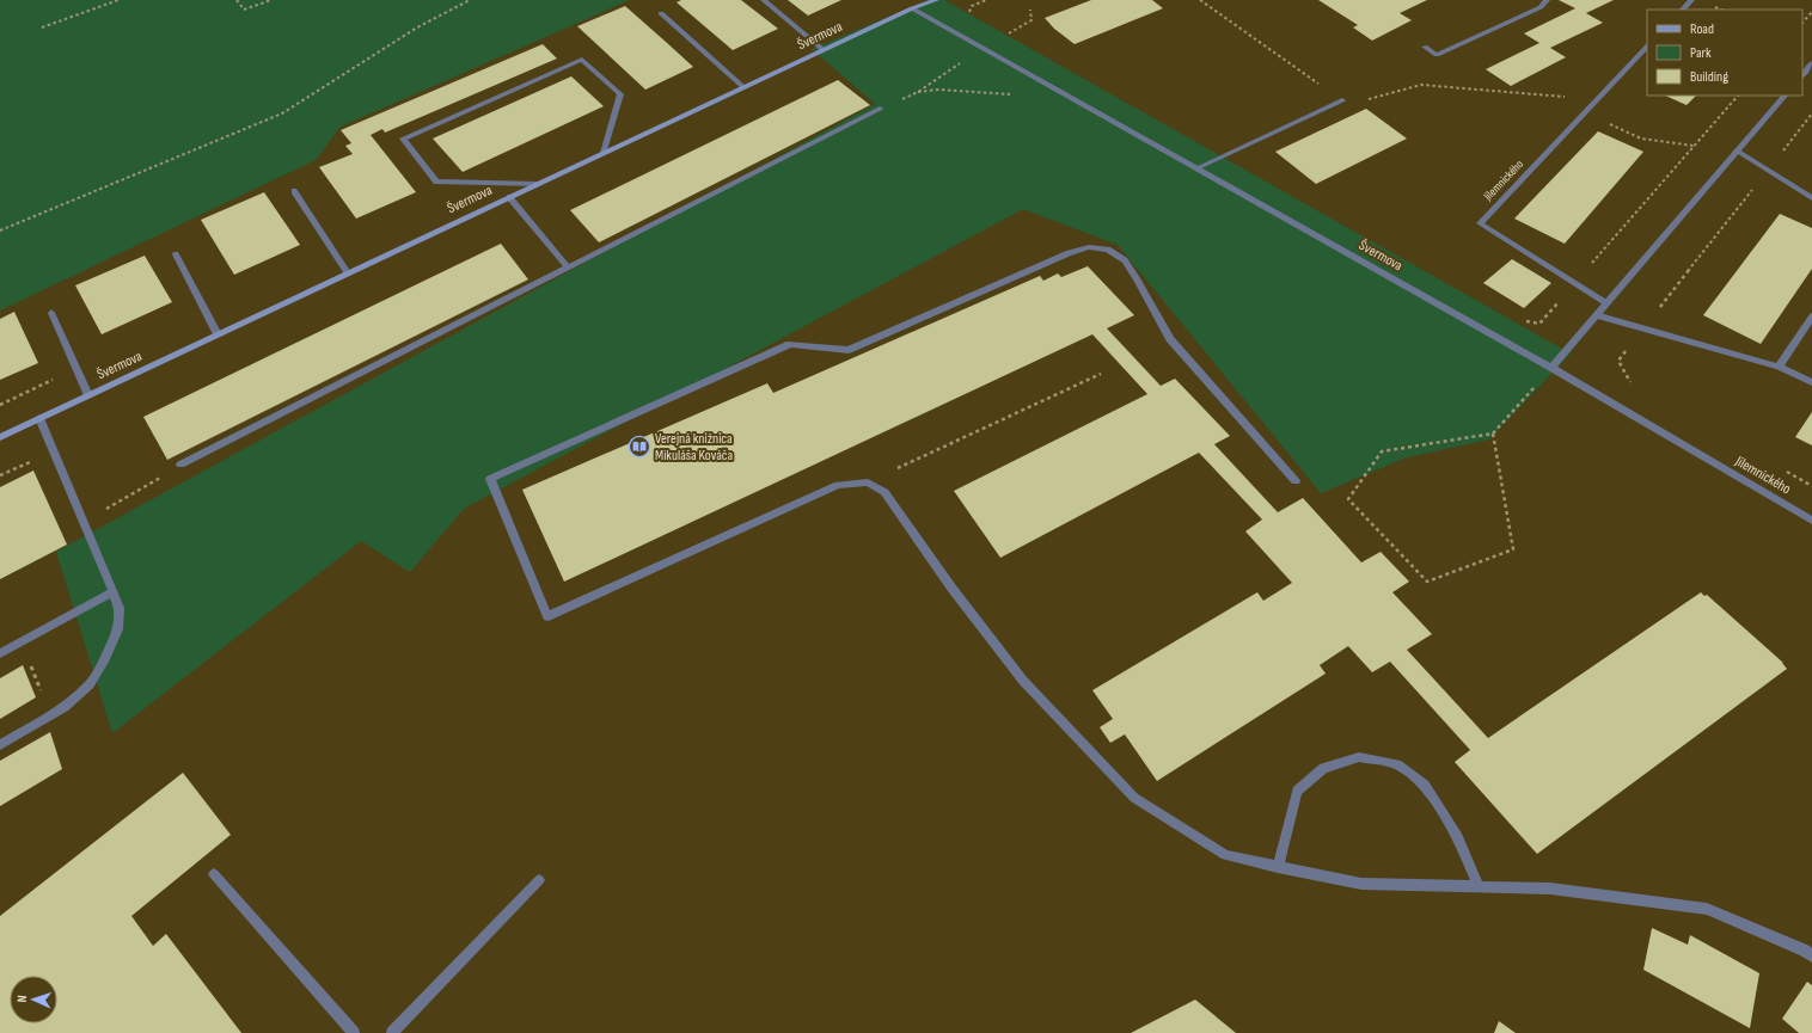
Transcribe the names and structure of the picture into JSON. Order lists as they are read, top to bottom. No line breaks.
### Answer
{"streets":{"street":["Švermova","Jilemnického"]},"crossings":[["Švermova","Jilemnického"]],"places":{"library":["Verejná knižnica Mikuláša Kováča"]},"legend":["Road","Park","Building"],"north":"left"}
